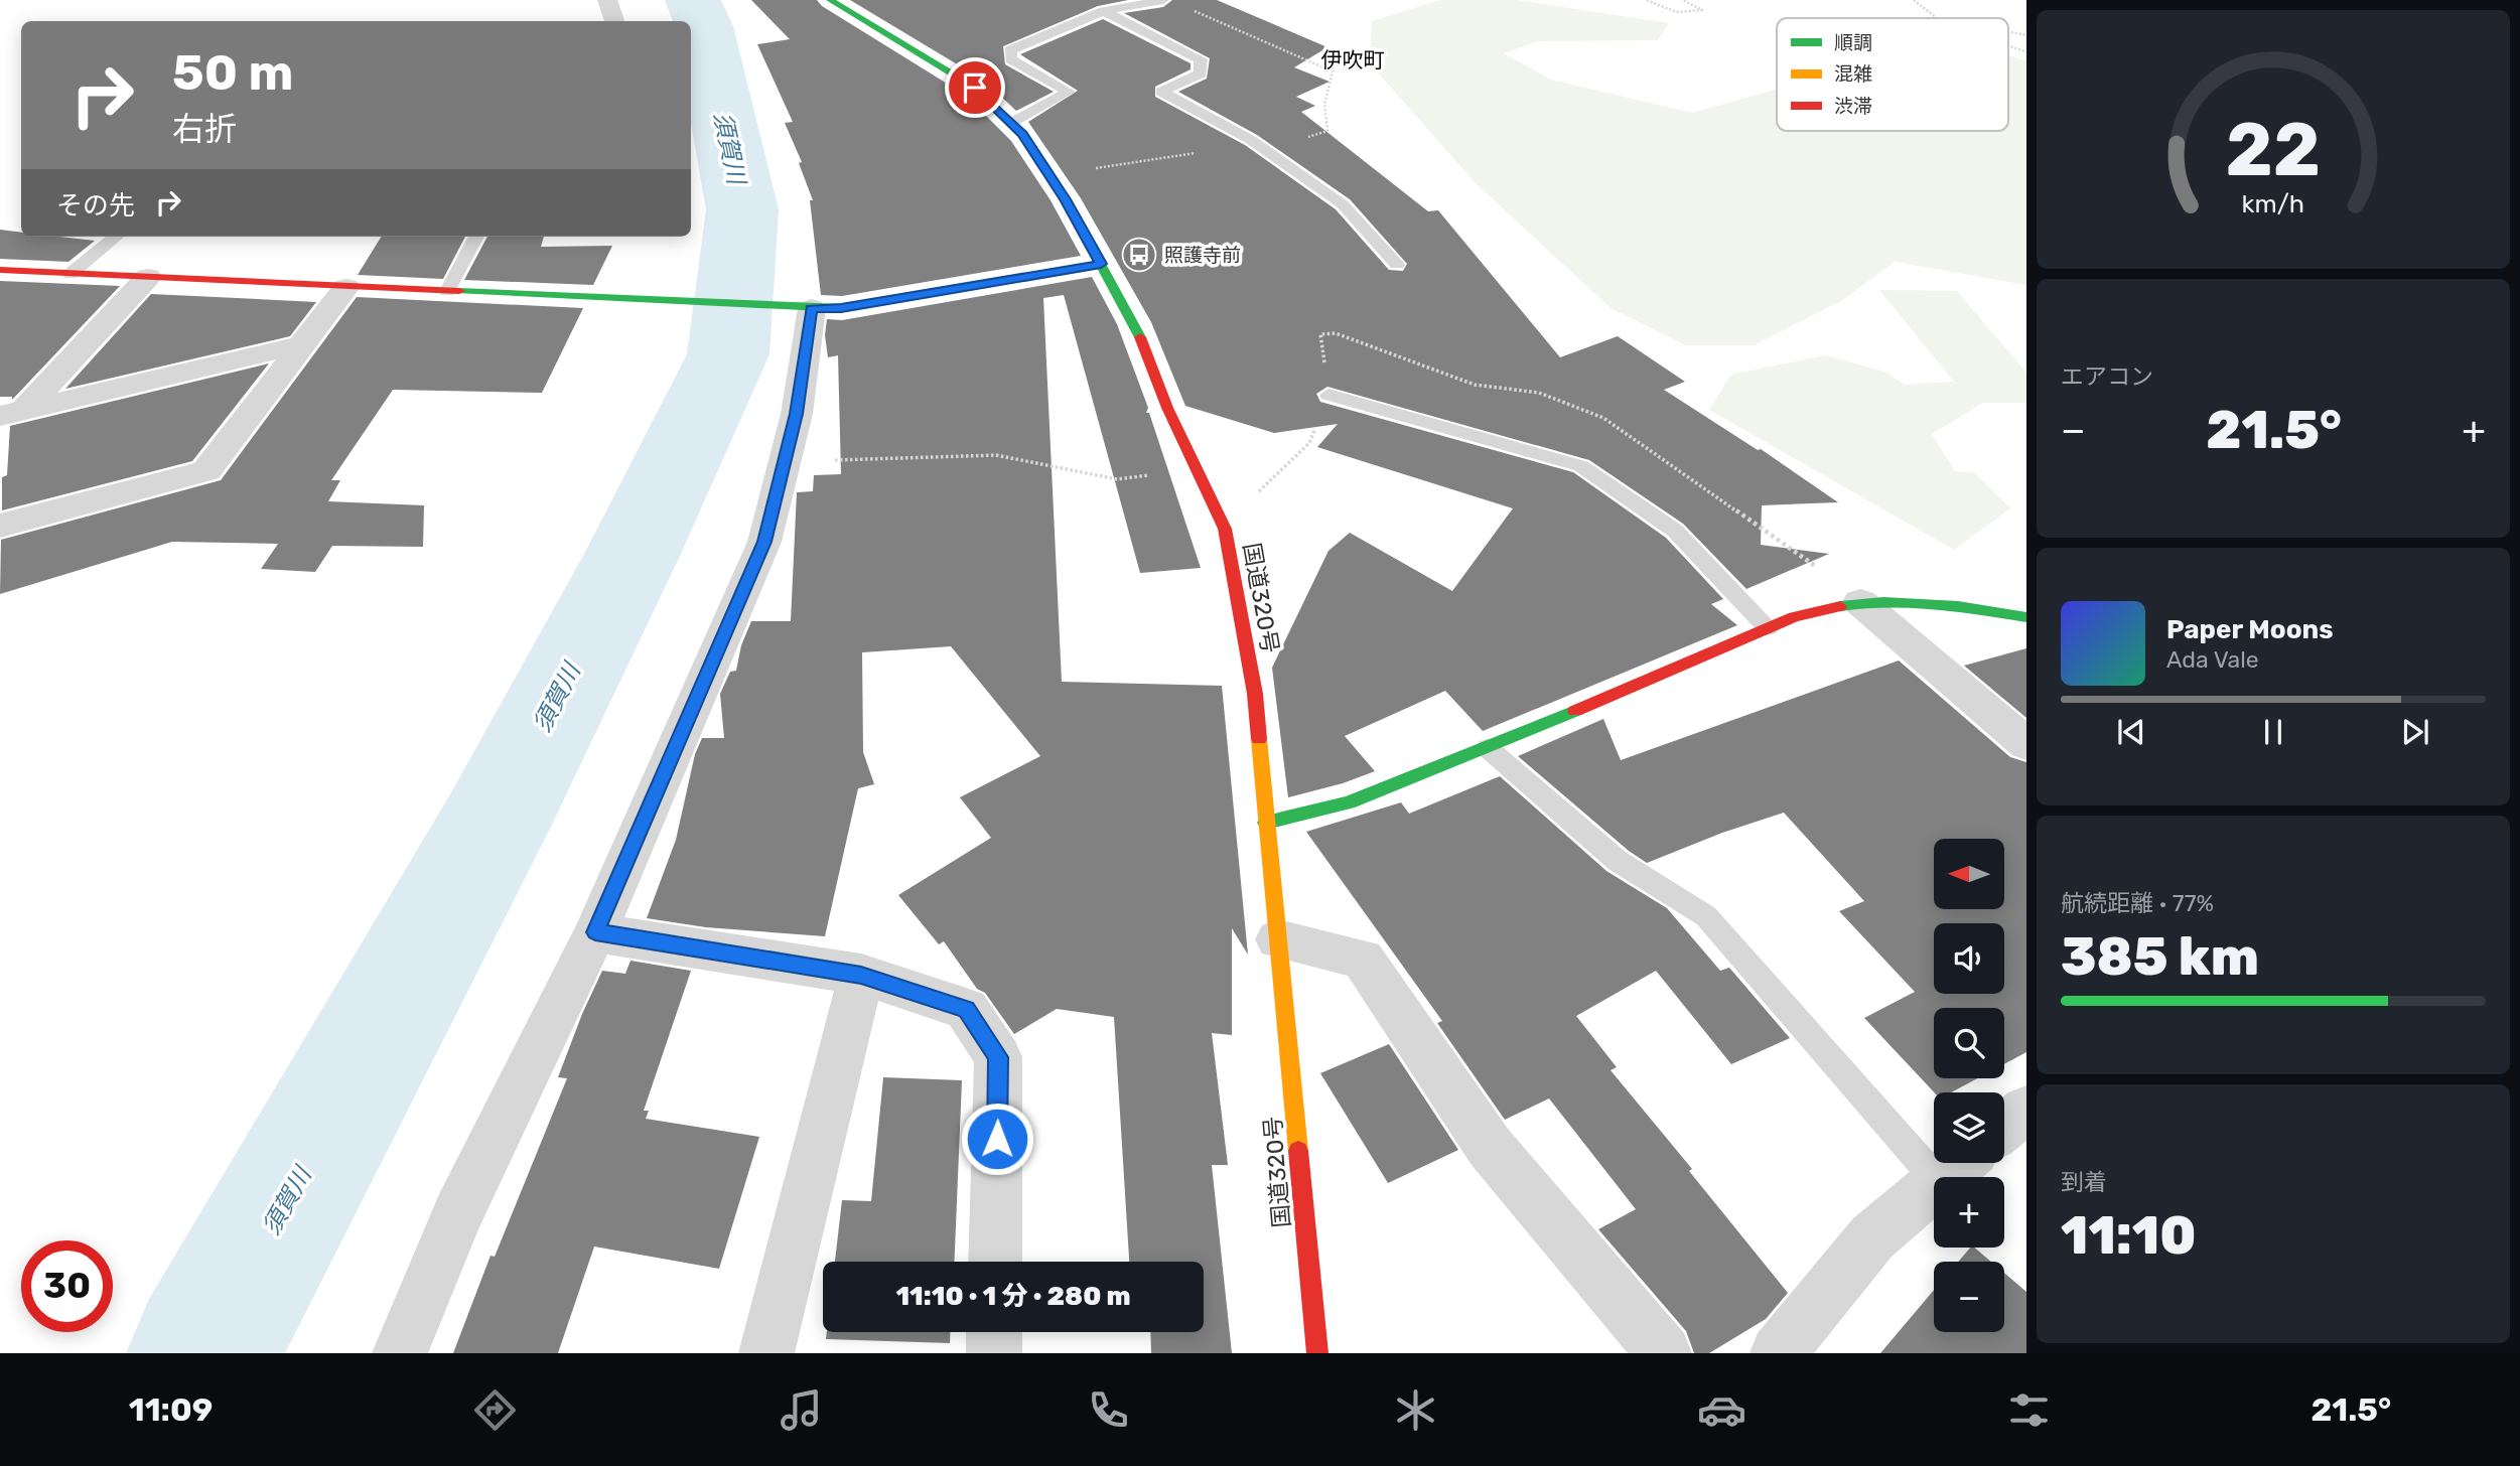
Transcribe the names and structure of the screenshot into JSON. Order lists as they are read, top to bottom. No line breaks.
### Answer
{"streets":{"street":["国道320号"]},"districts":["伊吹町"],"water":["須賀川"],"places":{"bus stop":["照護寺前"]},"legend":["順調","混雑","渋滞"],"north":"left","page":{"turn":["50 m","右折"],"then":"その先","tile":["エアコン",["航続距離 · 77%","385 km"],["到着","11:10"]],"heat":["−","21.5°","+"],"song":["Paper Moons","Ada Vale"],"map_buttons":["+","−"],"limit":"30","trip":"11:10 · 1 分 · 280 m","tabs":["11:09","21.5°"],"gauge":["22","km/h"]}}
